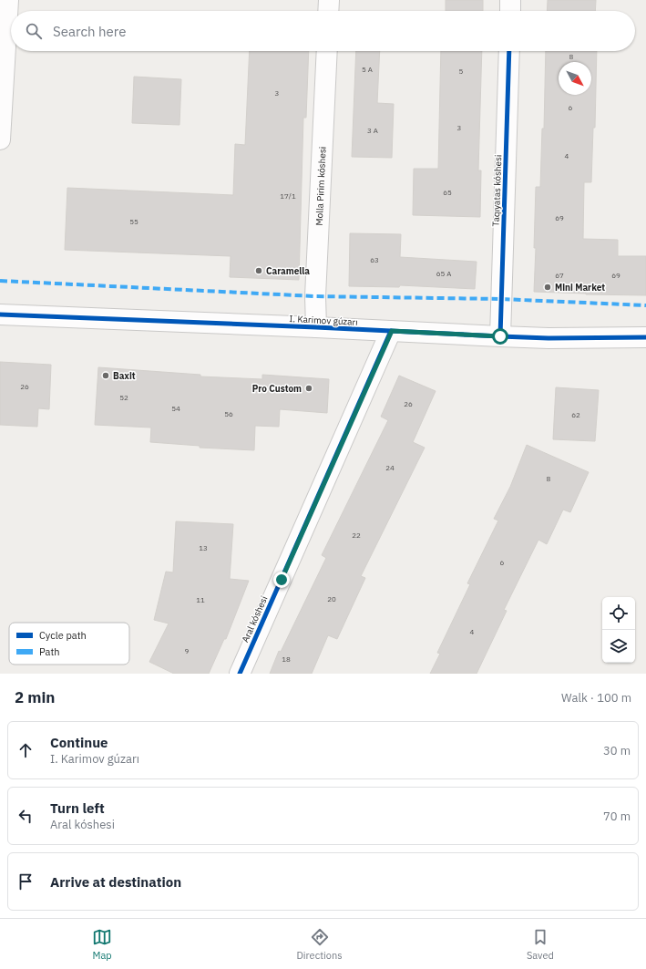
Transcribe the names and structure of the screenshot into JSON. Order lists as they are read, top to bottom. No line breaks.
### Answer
{"streets":{"street":["Molla Pirim kóshesi","Taqıyatas kóshesi","I. Karimov gúzarı","Aral kóshesi"]},"crossings":[["Molla Pirim kóshesi","I. Karimov gúzarı"],["Taqıyatas kóshesi","I. Karimov gúzarı"],["I. Karimov gúzarı","Aral kóshesi"]],"places":["Caramella","Mini Market","Baxit","Pro Custom"],"house_numbers":["8","5 А","5","3","6","3","3 А","4","65","17/1","69","55","63","65 А","67","69","26","52","26","54","56","62","24","8","22","13","6","20","11","4","9","18"],"legend":["Cycle path","Path"],"north":"bottom right","page":{"search":"Search here","heading":["2 min","Walk · 100 m"],"list":[["Continue","I. Karimov gúzarı","30 m"],["Turn left","Aral kóshesi","70 m"],"Arrive at destination"],"nav":["Map","Directions","Saved"]}}
